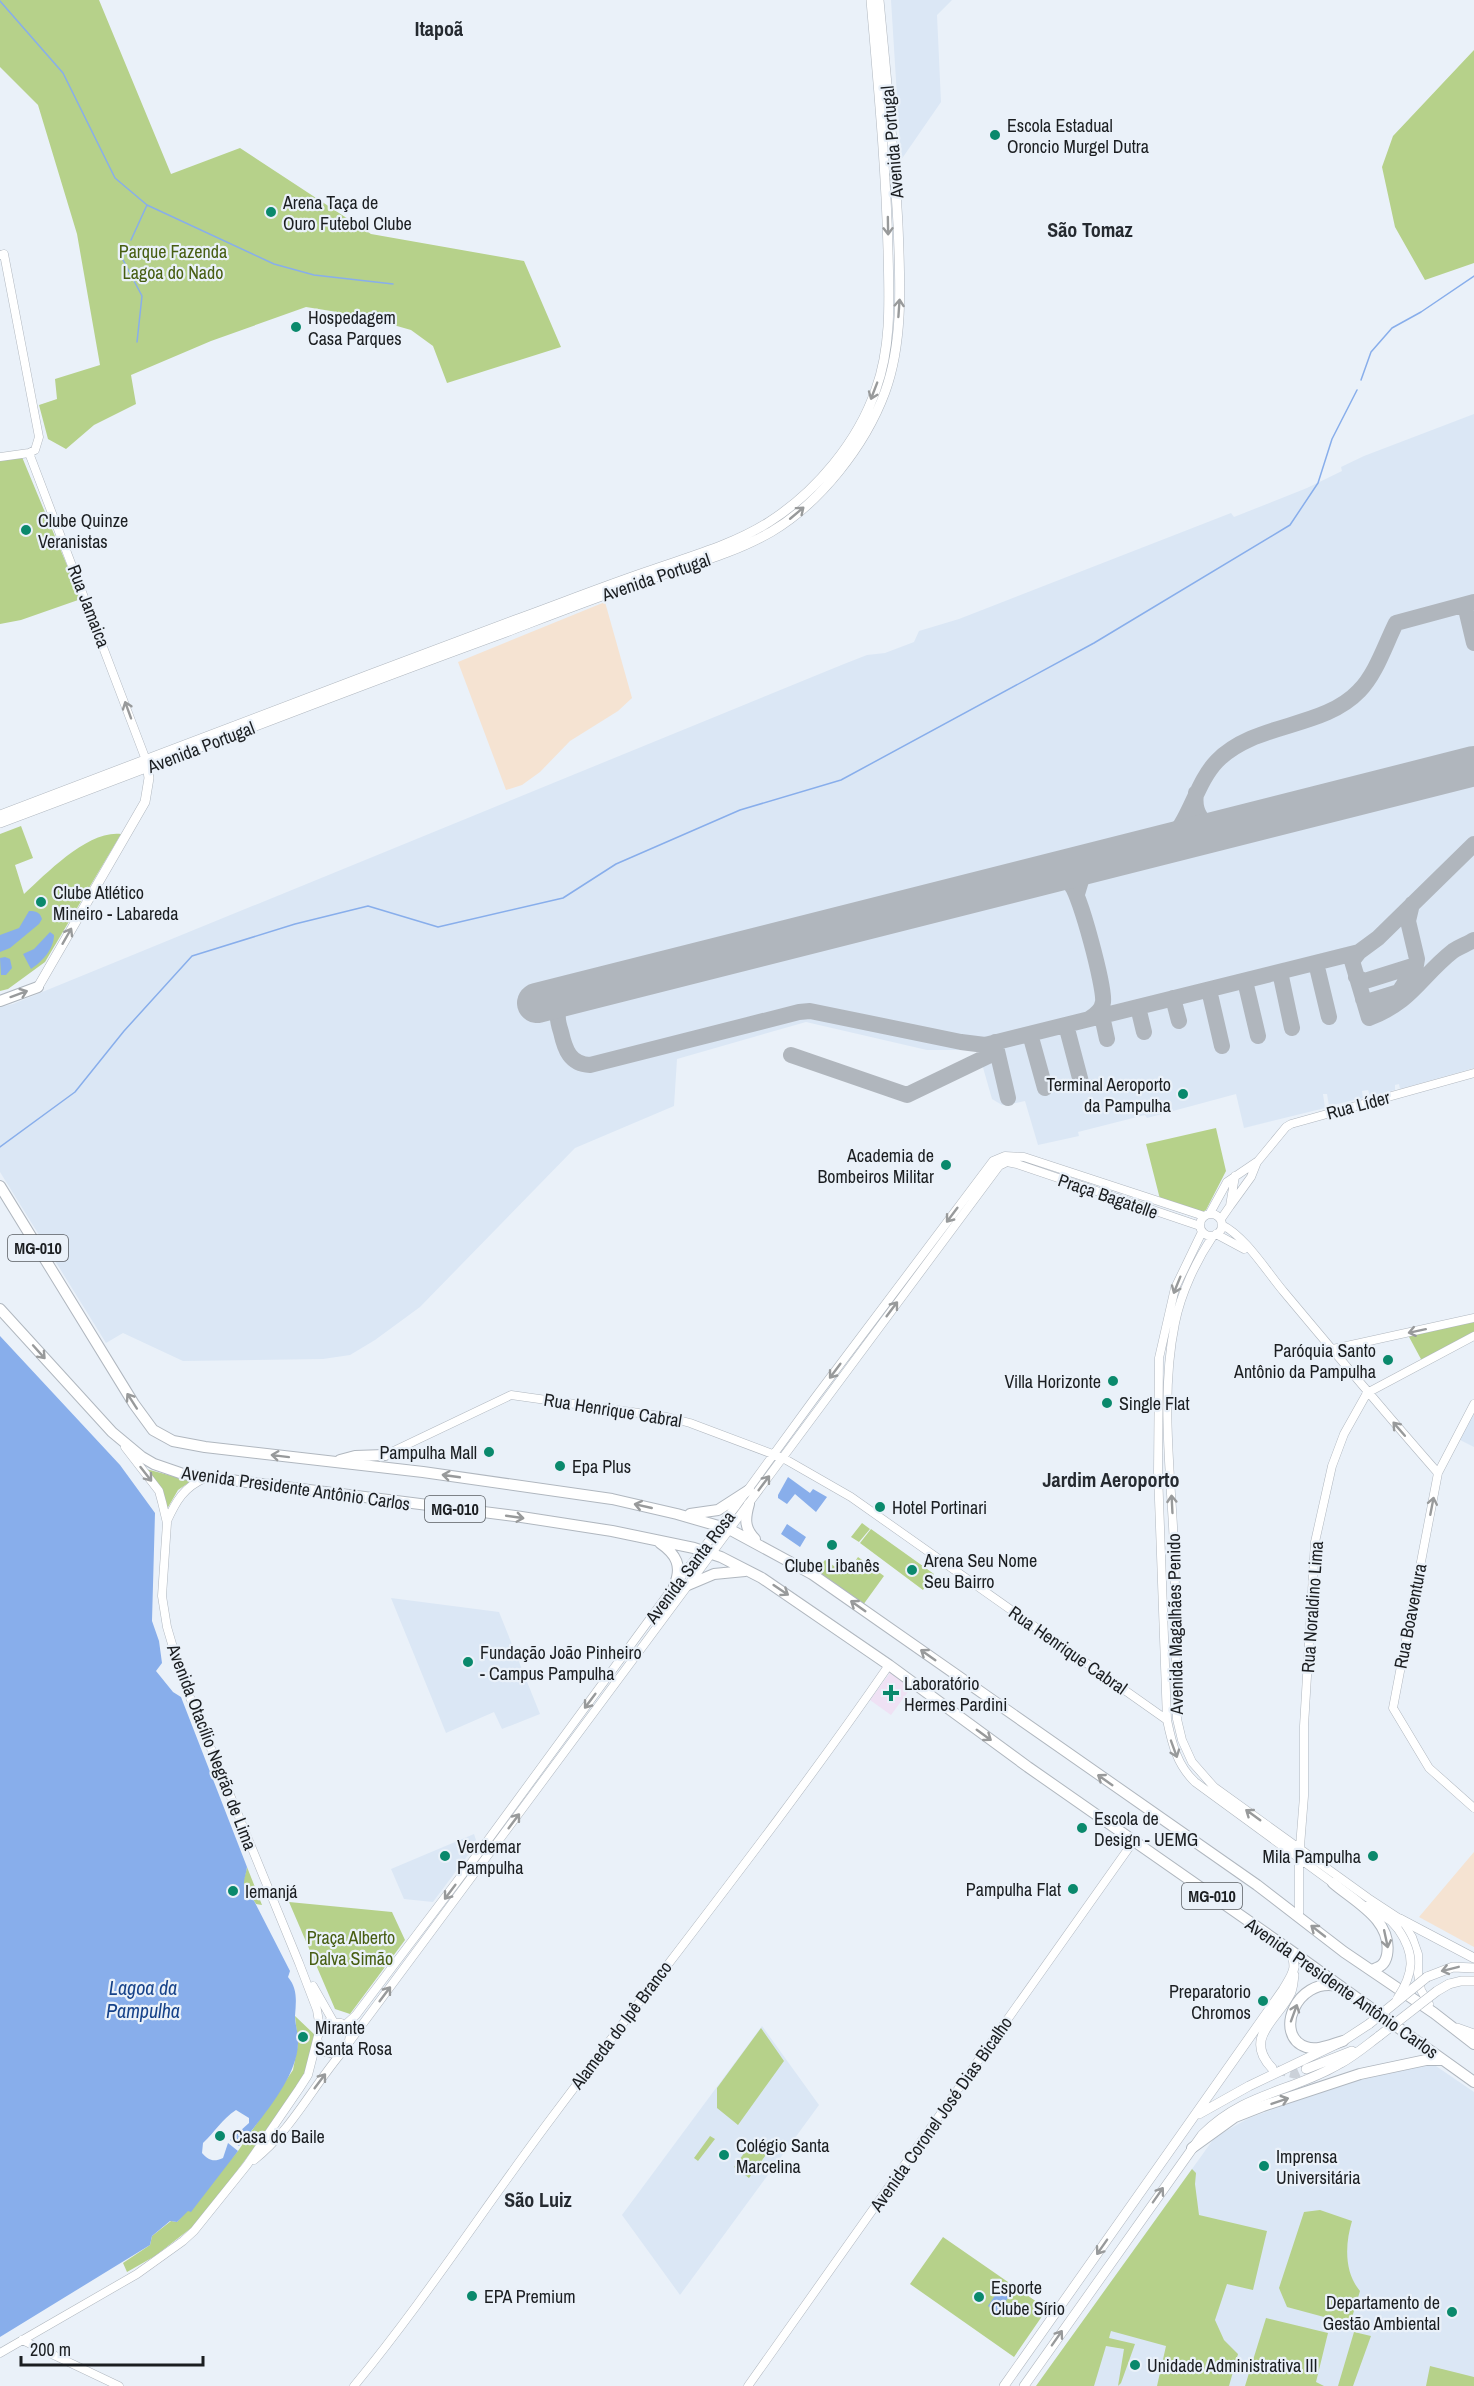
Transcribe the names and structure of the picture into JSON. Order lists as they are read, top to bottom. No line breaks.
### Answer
{"streets":{"highway":["MG-010","Avenida Presidente Antônio Carlos"],"main road":["Avenida Portugal"],"street":["Rua Jamaica","Rua Líder","Praça Bagatelle","Rua Henrique Cabral","Avenida Santa Rosa","Rua Noraldino Lima","Rua Boaventura","Avenida Magalhães Penido","Avenida Otacílio Negrão de Lima","Alameda do Ipê Branco","Avenida Coronel José Dias Bicalho"]},"crossings":[["Avenida Portugal","Rua Jamaica"],["Rua Líder","Praça Bagatelle"],["Rua Líder","Avenida Magalhães Penido"],["Praça Bagatelle","Avenida Santa Rosa"],["Praça Bagatelle","Avenida Magalhães Penido"],["MG-010","Avenida Presidente Antônio Carlos"],["MG-010","Avenida Otacílio Negrão de Lima"],["Rua Henrique Cabral","Avenida Santa Rosa"],["Rua Henrique Cabral","Avenida Magalhães Penido"],["Avenida Presidente Antônio Carlos","Avenida Santa Rosa"],["Avenida Presidente Antônio Carlos","Rua Noraldino Lima"],["Avenida Presidente Antônio Carlos","Avenida Magalhães Penido"],["Avenida Presidente Antônio Carlos","Avenida Otacílio Negrão de Lima"],["Avenida Presidente Antônio Carlos","Alameda do Ipê Branco"],["Avenida Presidente Antônio Carlos","Avenida Coronel José Dias Bicalho"],["Avenida Santa Rosa","Avenida Otacílio Negrão de Lima"],["Rua Noraldino Lima","Avenida Magalhães Penido"]],"one_way":["Rua Jamaica","Rua Boaventura"],"districts":["Itapoã","São Tomaz","Jardim Aeroporto","São Luiz"],"water":["Lagoa da Pampulha"],"parks":["Parque Fazenda Lagoa do Nado","Praça Alberto Dalva Simão"],"places":{"other":["Escola Estadual Oroncio Murgel Dutra","Arena Taça de Ouro Futebol Clube","Hospedagem Casa Parques","Clube Quinze Veranistas","Clube Atlético Mineiro - Labareda","Terminal Aeroporto da Pampulha","Academia de Bombeiros Militar","Paróquia Santo Antônio da Pampulha","Villa Horizonte","Single Flat","Pampulha Mall","Epa Plus","Hotel Portinari","Clube Libanês","Arena Seu Nome Seu Bairro","Fundação João Pinheiro - Campus Pampulha","Escola de Design - UEMG","Verdemar Pampulha","Mila Pampulha","Pampulha Flat","Iemanjá","Preparatorio Chromos","Mirante Santa Rosa","Casa do Baile","Colégio Santa Marcelina","Imprensa Universitária","EPA Premium","Esporte Clube Sírio","Departamento de Gestão Ambiental","Unidade Administrativa III"],"health":["Laboratório Hermes Pardini"]},"scale_bar":"200 m"}
